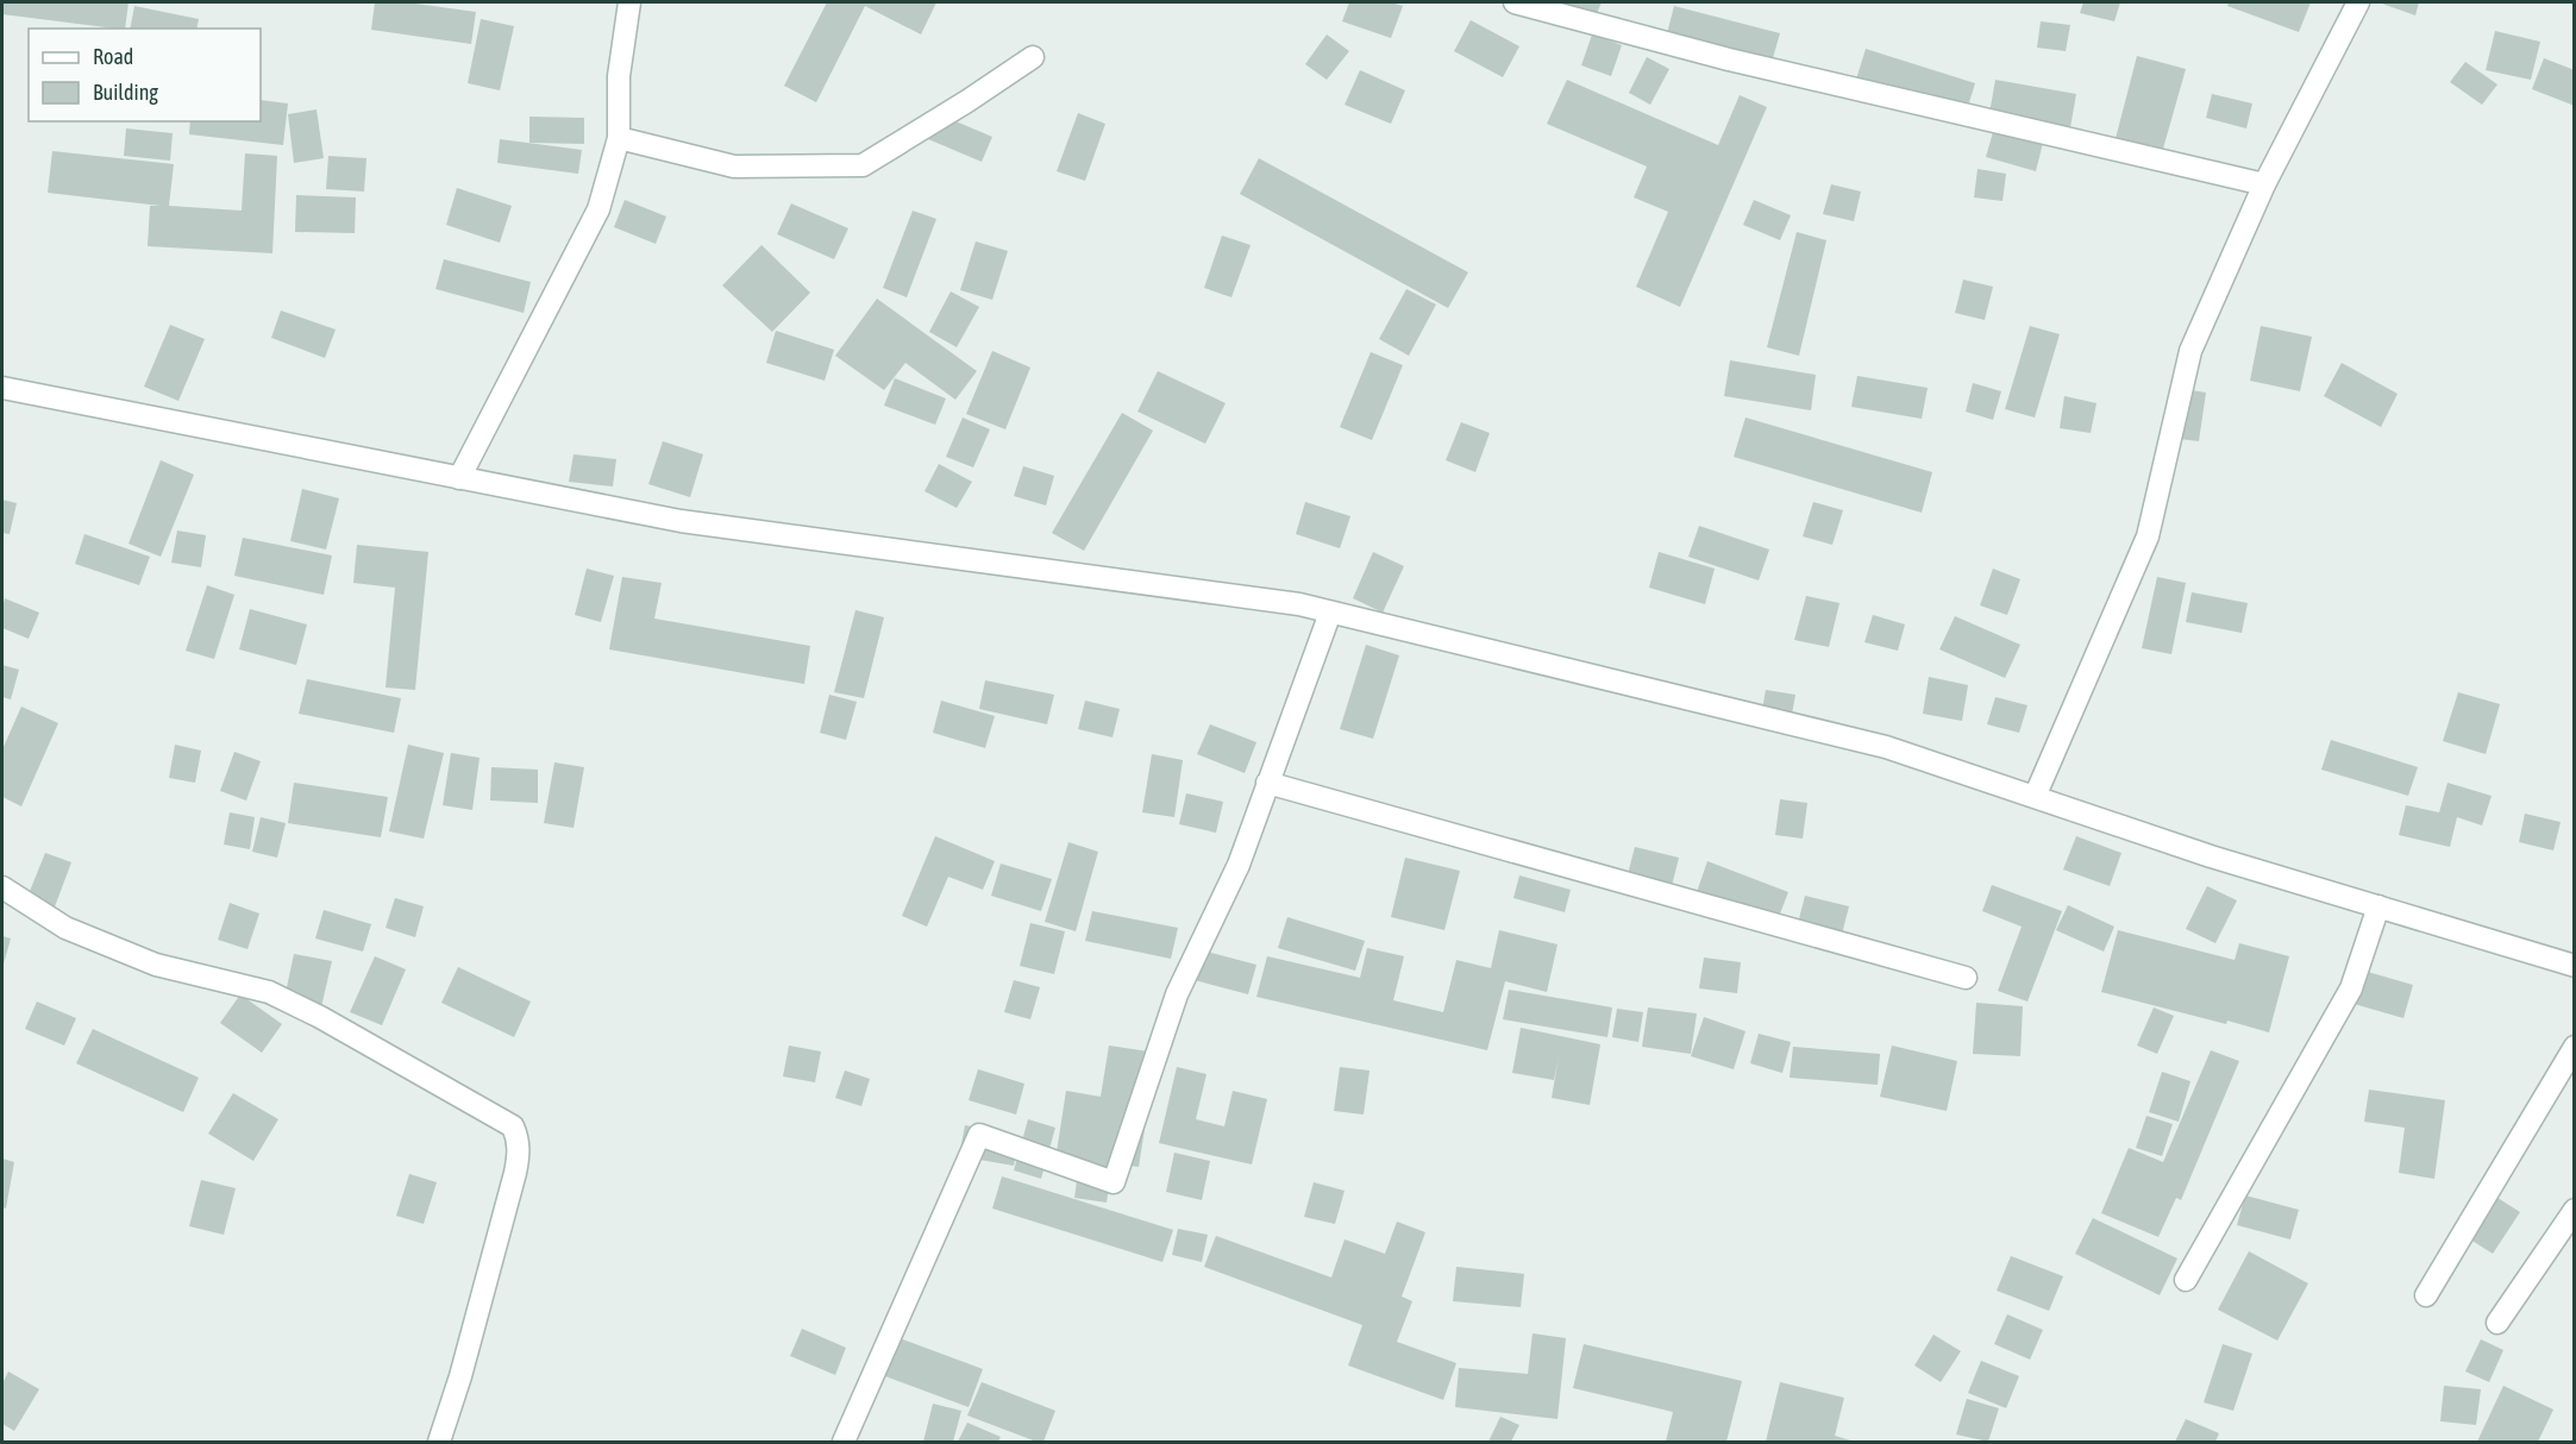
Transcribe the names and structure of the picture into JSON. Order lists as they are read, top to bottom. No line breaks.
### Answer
{"legend":["Road","Building"]}
